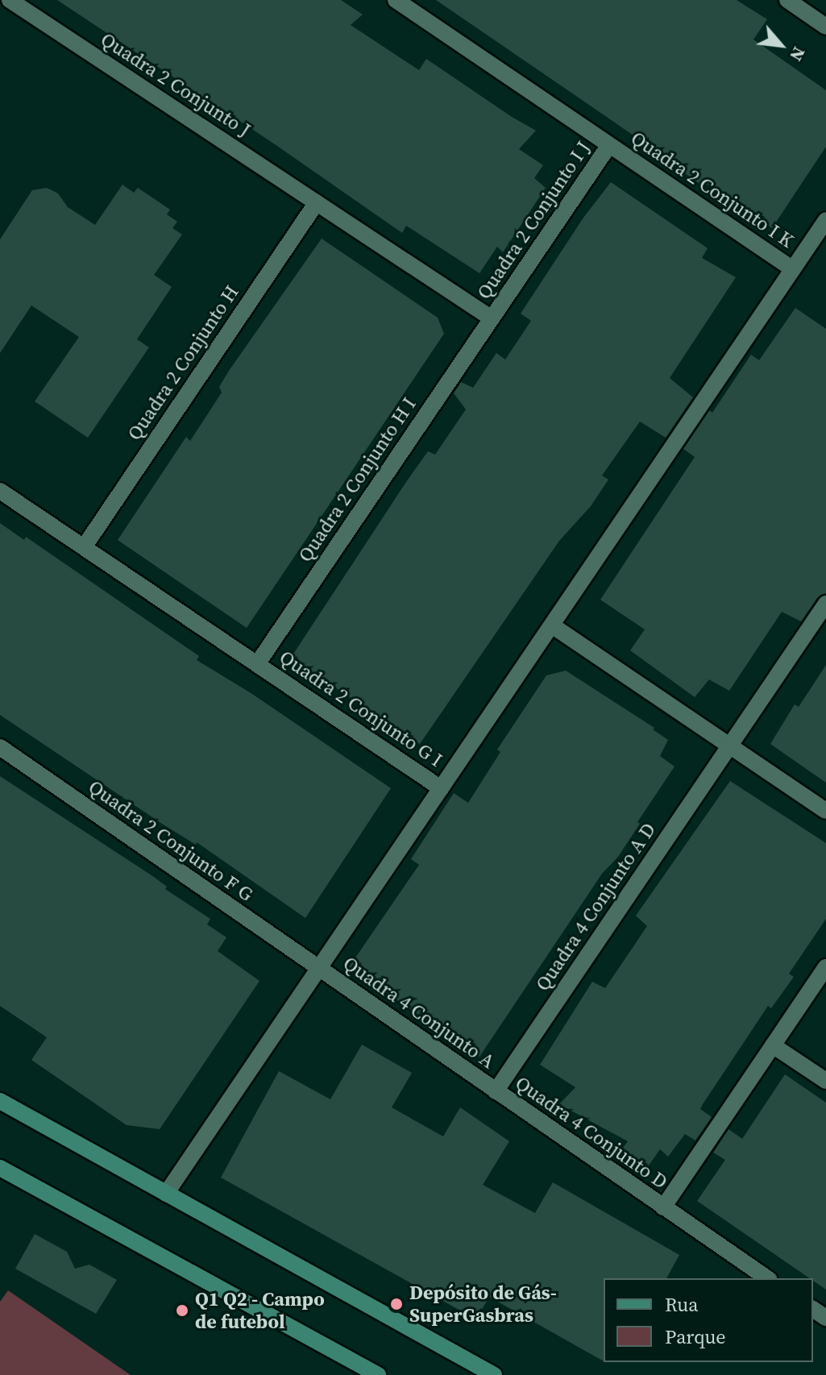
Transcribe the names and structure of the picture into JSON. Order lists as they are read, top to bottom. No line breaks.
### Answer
{"streets":{"street":["Quadra 2 Conjunto J","Quadra 2 Conjunto I K","Quadra 2 Conjunto I J","Quadra 2 Conjunto H","Quadra 2 Conjunto H I","Quadra 2 Conjunto G I","Quadra 2 Conjunto F G","Quadra 4 Conjunto A D","Quadra 4 Conjunto A","Quadra 4 Conjunto D"]},"crossings":[["Quadra 2 Conjunto J","Quadra 2 Conjunto I J"],["Quadra 2 Conjunto J","Quadra 2 Conjunto H"],["Quadra 2 Conjunto J","Quadra 2 Conjunto H I"],["Quadra 2 Conjunto I K","Quadra 2 Conjunto I J"],["Quadra 2 Conjunto I J","Quadra 2 Conjunto H I"],["Quadra 2 Conjunto H","Quadra 2 Conjunto G I"],["Quadra 2 Conjunto H I","Quadra 2 Conjunto G I"],["Quadra 2 Conjunto F G","Quadra 4 Conjunto A"],["Quadra 4 Conjunto A D","Quadra 4 Conjunto A"],["Quadra 4 Conjunto A D","Quadra 4 Conjunto D"],["Quadra 4 Conjunto A","Quadra 4 Conjunto D"]],"places":["Depósito de Gás- SuperGasbras","Q1 Q2 - Campo de futebol"],"legend":["Rua","Parque"],"north":"bottom right"}
